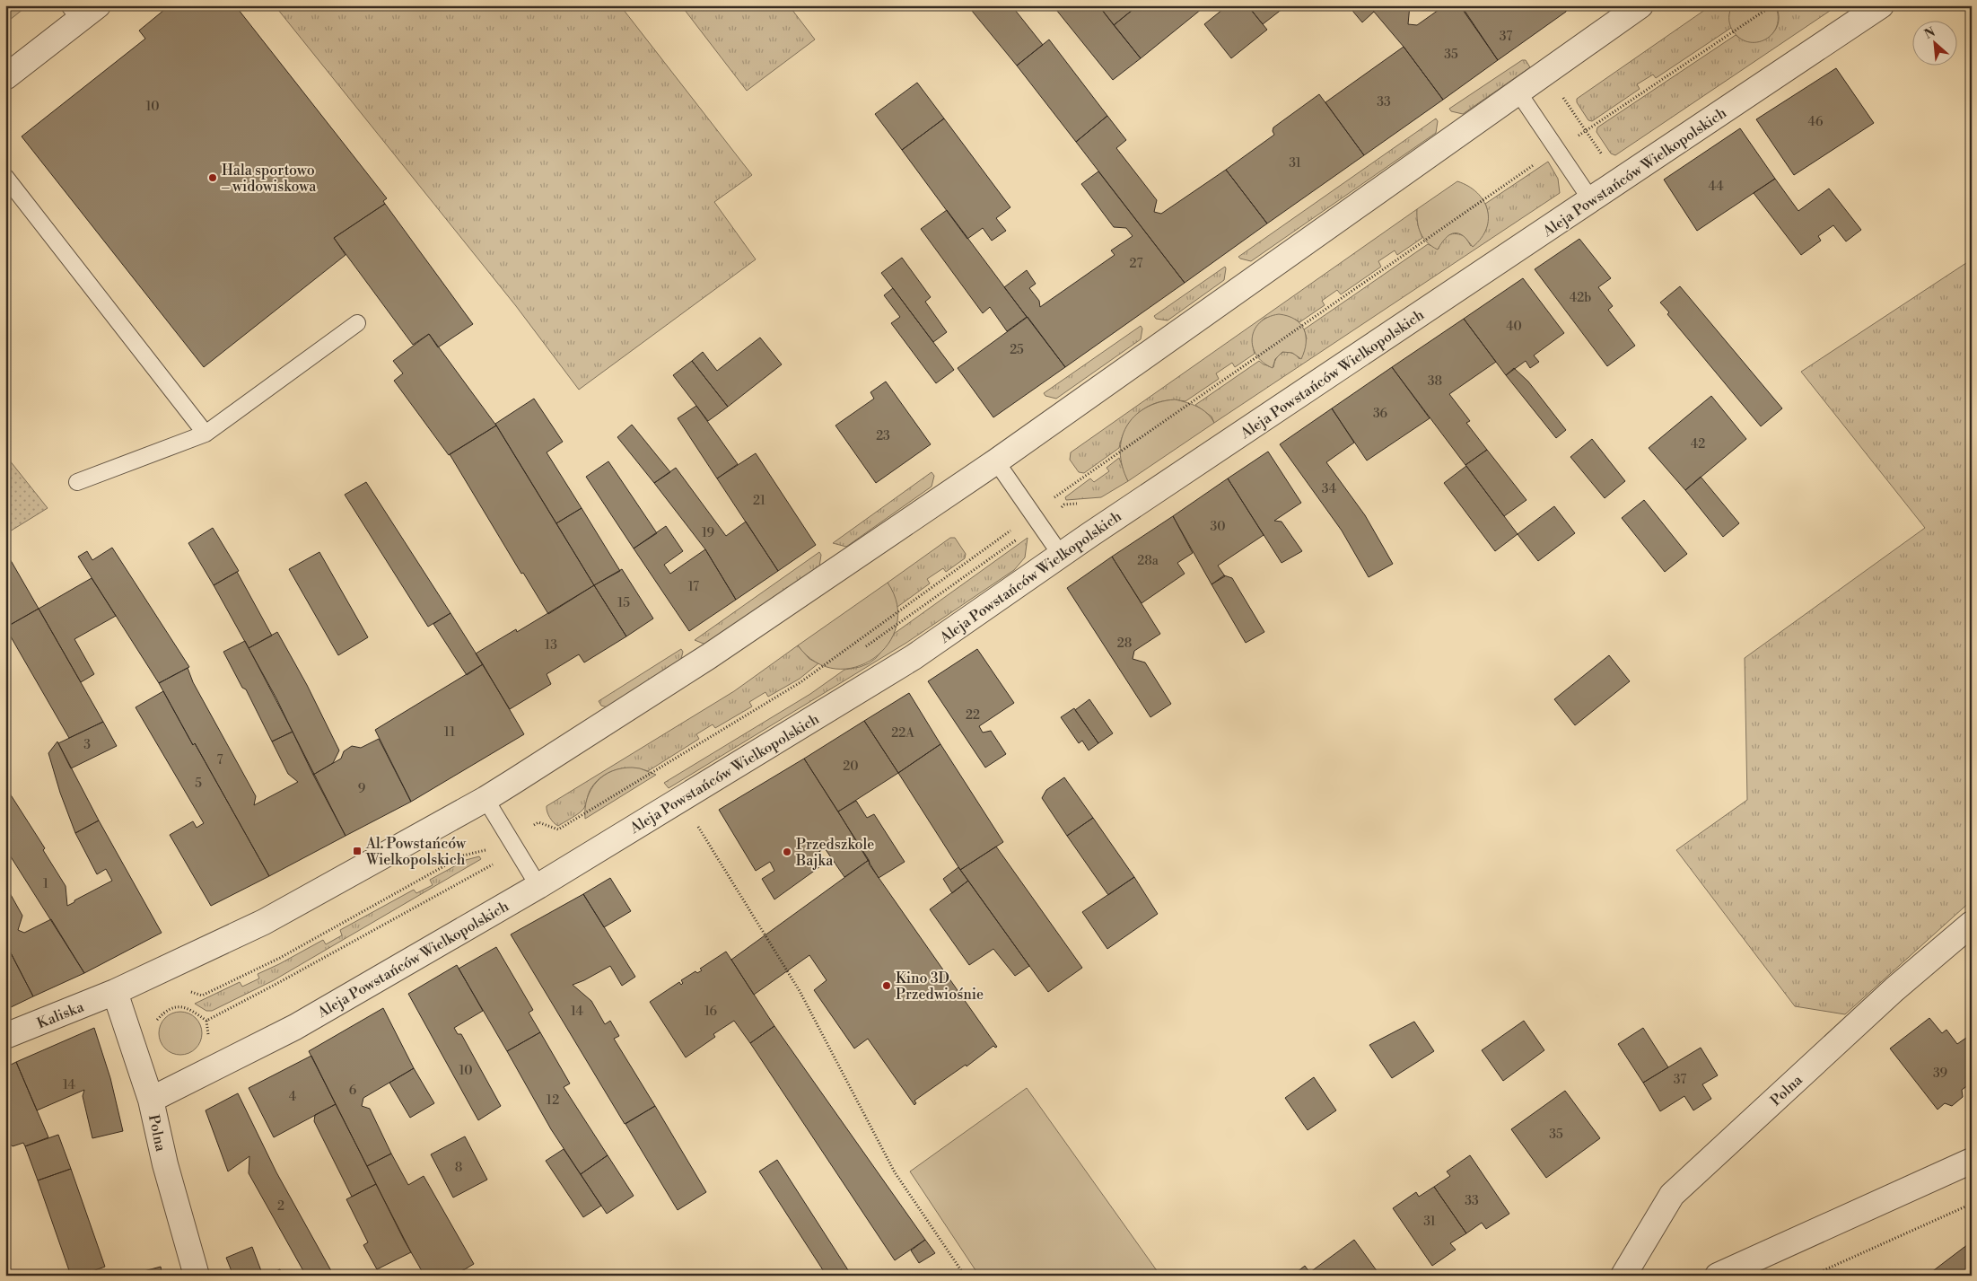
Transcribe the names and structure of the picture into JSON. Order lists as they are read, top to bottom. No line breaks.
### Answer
{"streets":{"street":["Aleja Powstańców Wielkopolskich","Kaliska","Polna"]},"crossings":[["Aleja Powstańców Wielkopolskich","Polna"],["Kaliska","Polna"]],"places":{"other":["Hala sportowo – widowiskowa","Przedszkole Bajka","Kino 3D Przedwiośnie"],"transit":["Al. Powstańców Wielkopolskich"]},"house_numbers":["37","35","33","10","46","31","44","27","42b","40","25","38","36","23","42","34","21","30","19","28a","17","15","28","13","22","11","22A","3","7","20","5","9","1","14","16","10","39","37","14","6","4","12","35","8","33","2","31"],"north":"top left"}
